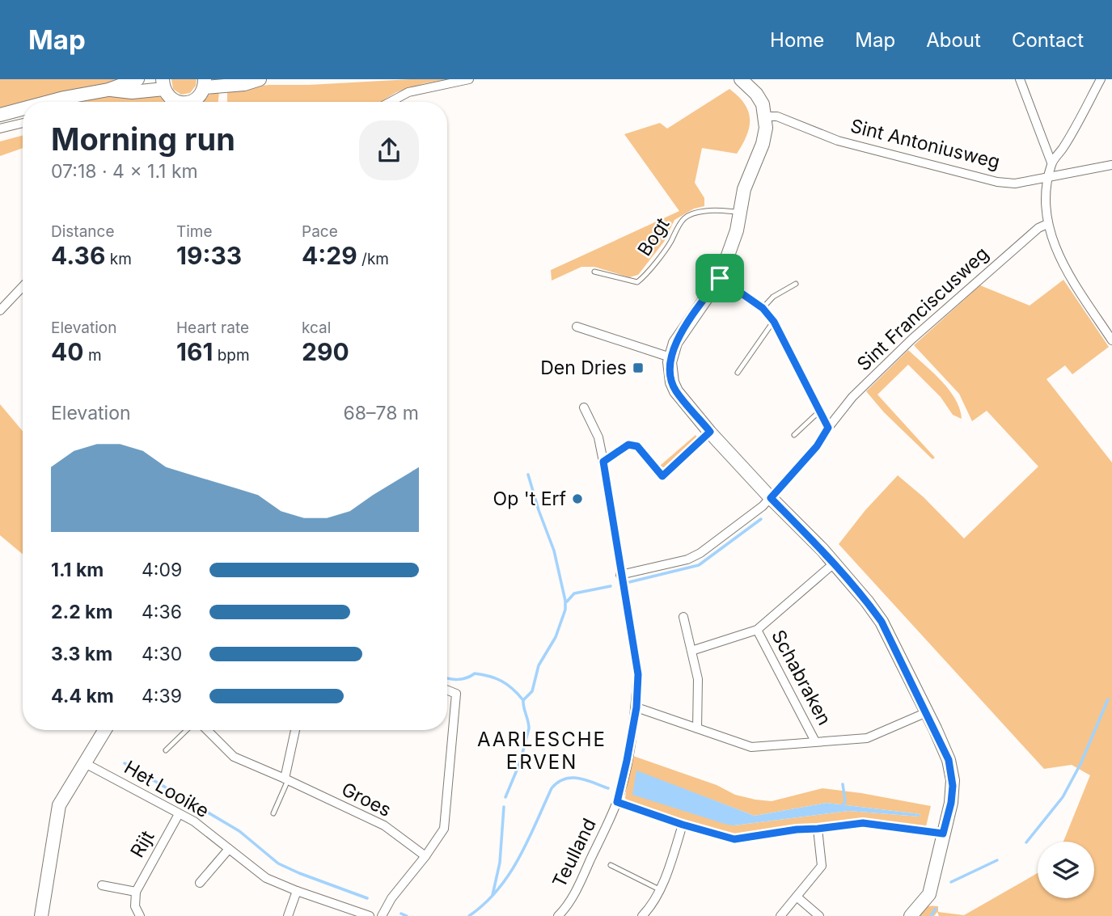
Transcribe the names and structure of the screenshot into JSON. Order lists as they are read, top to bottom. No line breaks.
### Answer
{"streets":{"street":["Sint Antoniusweg","Sint Franciscusweg","Schabraken","Het Looike","Groes","Rijt","Teulland"],"lane":["Bogt"]},"crossings":[["Sint Franciscusweg","Teulland"],["Het Looike","Rijt"]],"districts":["AARLESCHE ERVEN"],"places":{"transit":["Den Dries"],"other":["Op 't Erf"]},"page":{"header":"Map","nav":["Home","Map","About","Contact"],"heading":["Morning run","07:18 · 4 × 1.1 km"],"stats":[["Distance","4.36 km"],["Time","19:33"],["Pace","4:29 /km"],["Elevation","40 m"],["Heart rate","161 bpm"],["kcal","290"]],"chart":["Elevation","68–78 m"],"list":[{"name":"1.1 km","note":"4:09"},{"name":"2.2 km","note":"4:36"},{"name":"3.3 km","note":"4:30"},{"name":"4.4 km","note":"4:39"}]}}
